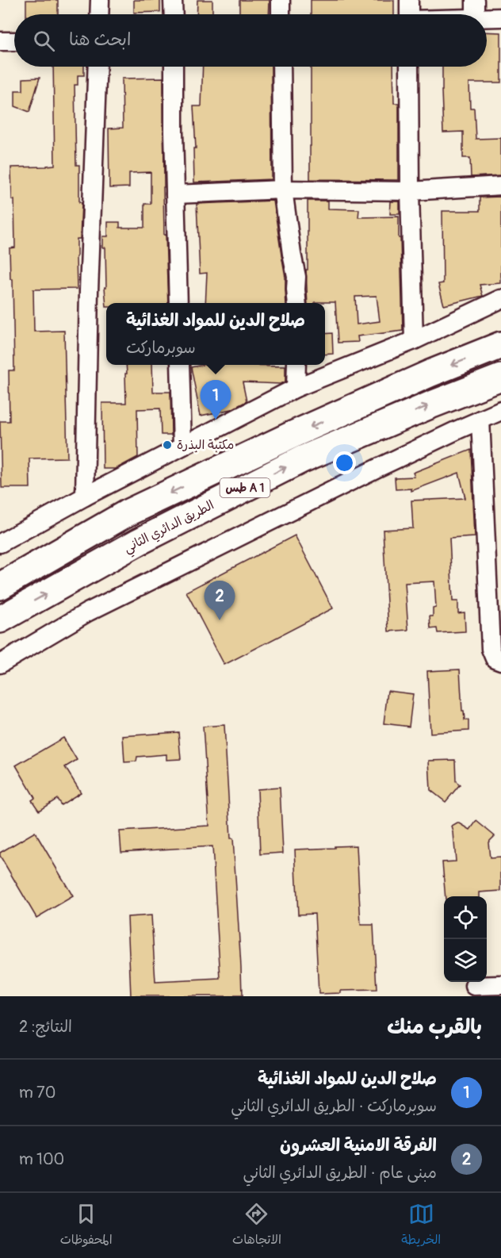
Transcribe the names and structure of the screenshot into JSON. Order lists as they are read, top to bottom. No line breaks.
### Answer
{"streets":{"highway":["طس A 1","الطريق الدائري الثاني"]},"places":["مكتبة البذرة"],"page":{"search":"ابحث هنا","popup":["صلاح الدين للمواد الغذائية","سوبرماركت"],"pins":["1","2"],"heading":["بالقرب منك","النتائج: 2"],"list":[{"mark":"1","name":"صلاح الدين للمواد الغذائية","note":"سوبرماركت · الطريق الدائري الثاني","value":"70 m"},{"mark":"2","name":"الفرقة الامنية العشرون","note":"مبنى عام · الطريق الدائري الثاني","value":"100 m"}],"nav":["الخريطة","الاتجاهات","المحفوظات"]}}
